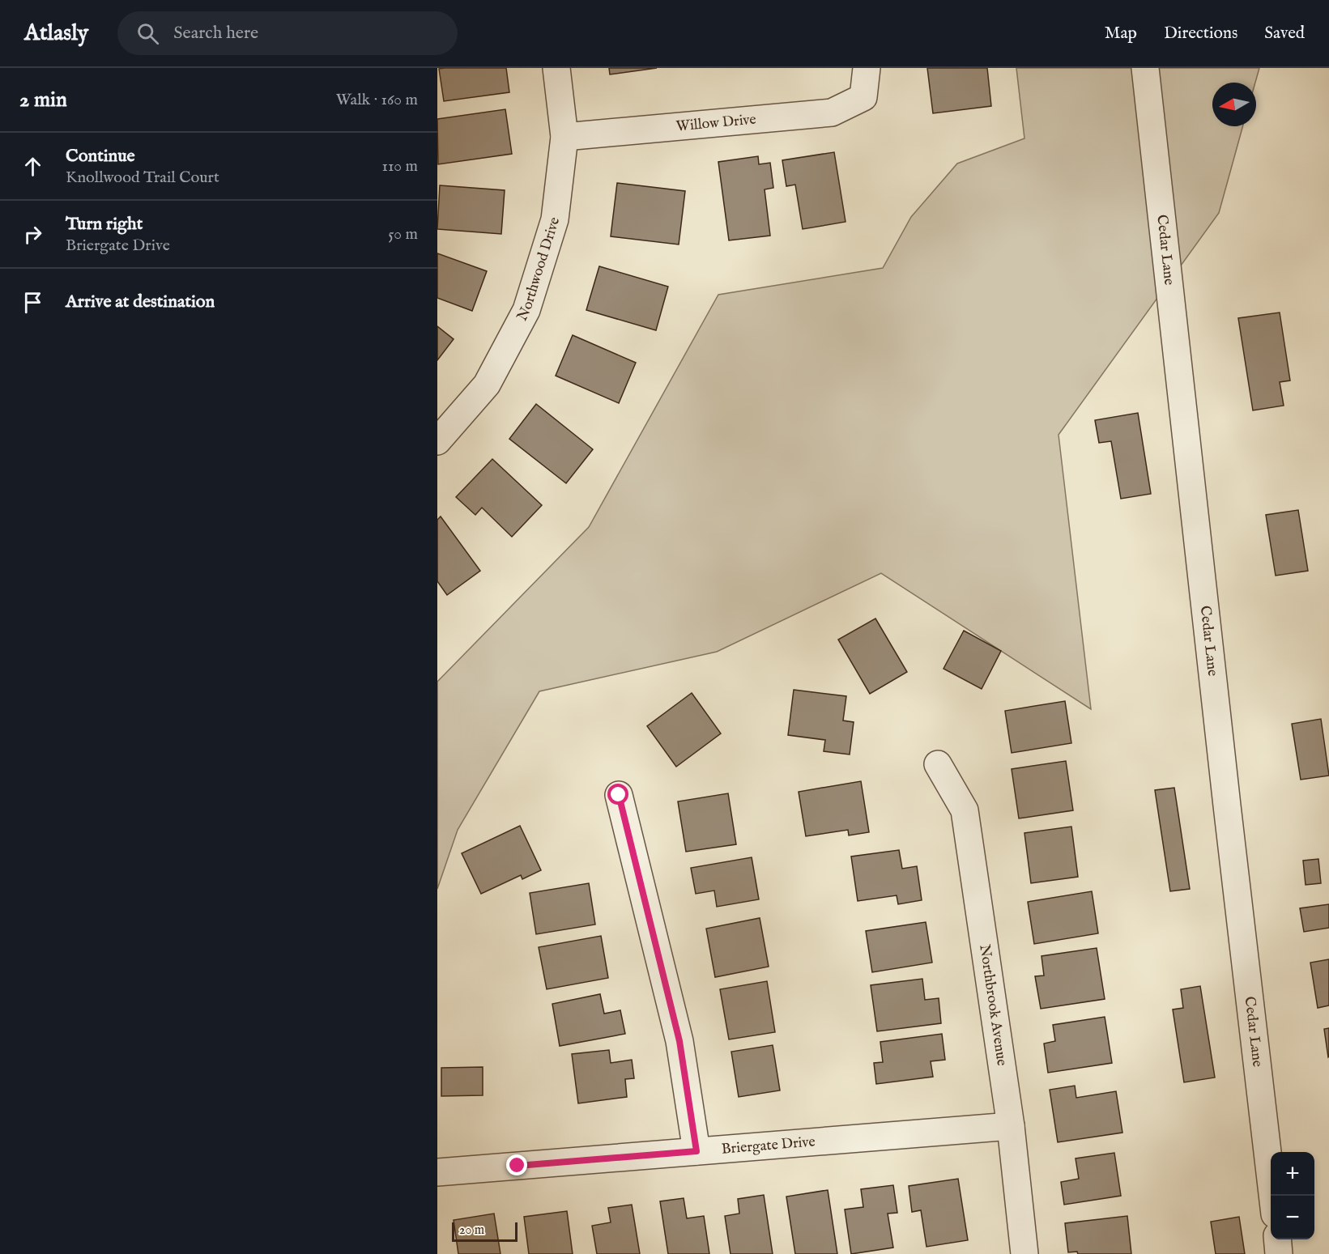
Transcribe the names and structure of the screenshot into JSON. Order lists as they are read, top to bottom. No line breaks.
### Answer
{"streets":{"street":["Willow Drive","Cedar Lane","Northwood Drive","Northbrook Avenue","Briergate Drive"]},"crossings":[["Willow Drive","Northwood Drive"],["Northbrook Avenue","Briergate Drive"]],"scale_bar":"20 m","north":"left","page":{"header":"Atlasly","search":"Search here","nav":["Map","Directions","Saved"],"heading":["2 min","Walk · 160 m"],"list":[["Continue","Knollwood Trail Court","110 m"],["Turn right","Briergate Drive","50 m"],"Arrive at destination"],"map_buttons":["+","−"],"scale":"20 m"}}
